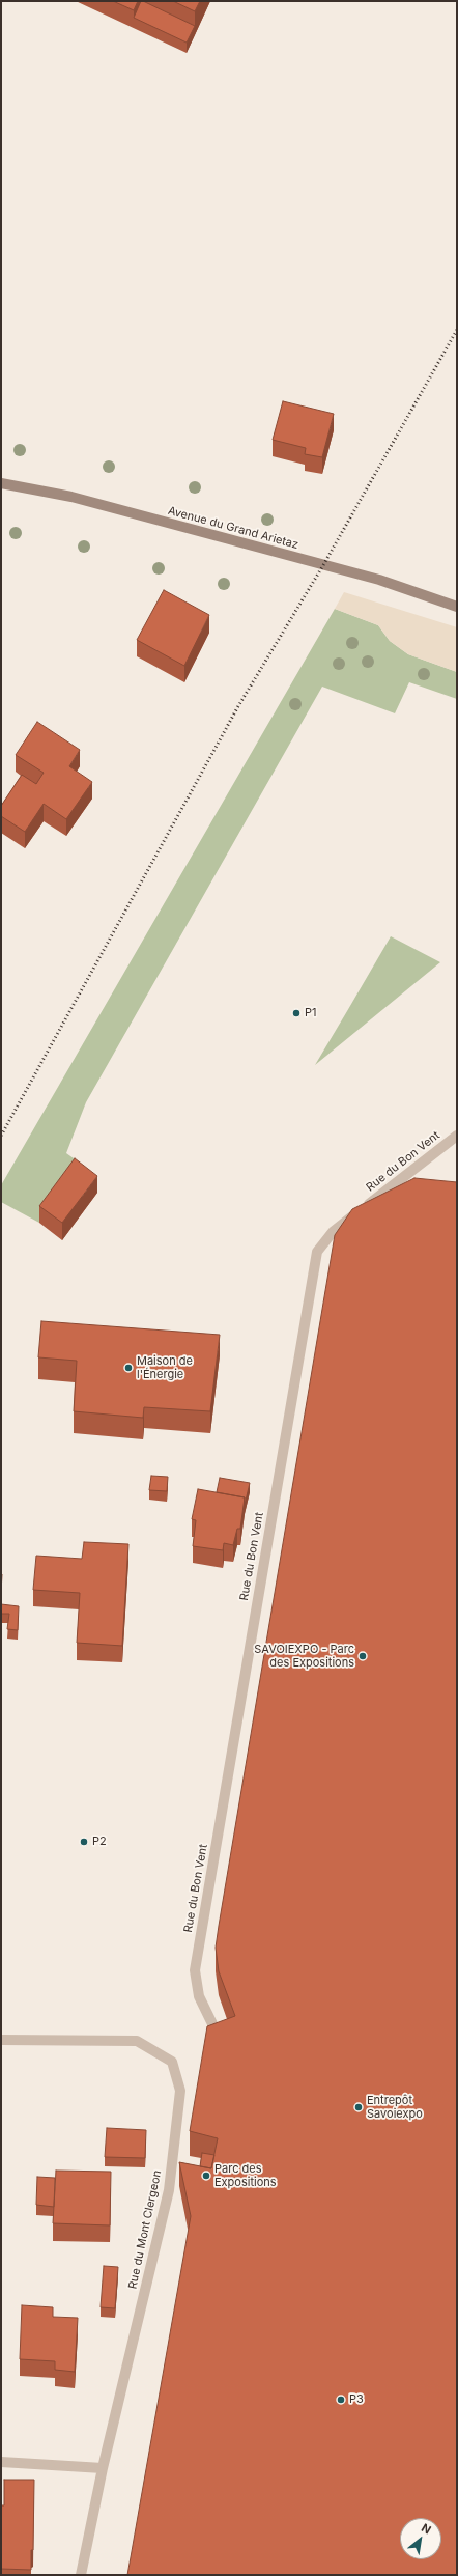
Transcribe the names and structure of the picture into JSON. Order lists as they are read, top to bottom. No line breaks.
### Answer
{"streets":{"main road":["Avenue du Grand Arietaz"],"street":["Rue du Bon Vent","Rue du Mont Clergeon"]},"places":["P1","Maison de l'Énergie","SAVOIEXPO - Parc des Expositions","P2","Entrepôt Savoiexpo","Parc des Expositions","P3"],"north":"top right"}
